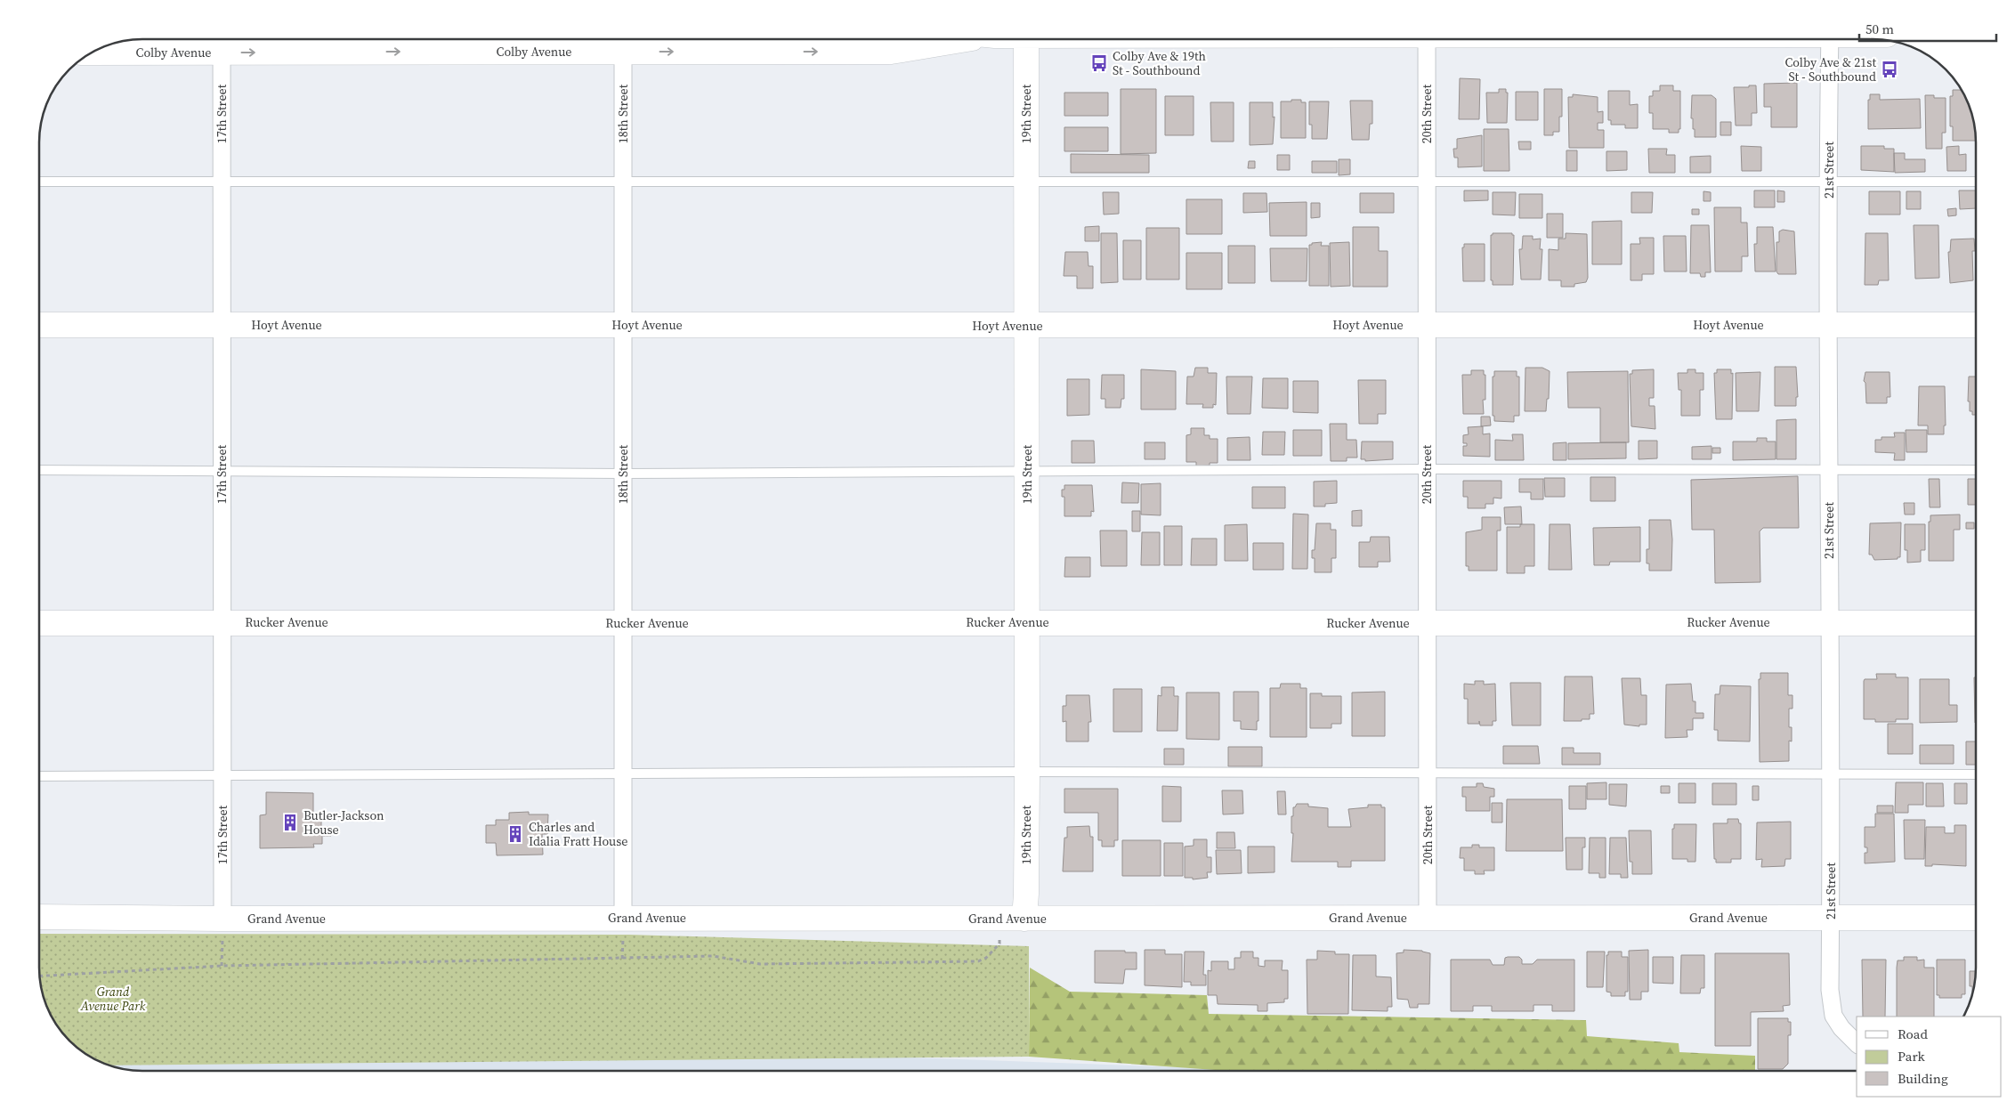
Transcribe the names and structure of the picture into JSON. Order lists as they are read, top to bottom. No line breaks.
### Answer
{"streets":{"street":["Colby Avenue","17th Street","18th Street","19th Street","20th Street","21st Street","Hoyt Avenue","Rucker Avenue","Grand Avenue"]},"crossings":[["Colby Avenue","17th Street"],["Colby Avenue","18th Street"],["17th Street","Hoyt Avenue"],["17th Street","Rucker Avenue"],["17th Street","Grand Avenue"],["18th Street","Hoyt Avenue"],["18th Street","Rucker Avenue"],["18th Street","Grand Avenue"],["19th Street","Hoyt Avenue"],["19th Street","Rucker Avenue"],["19th Street","Grand Avenue"],["20th Street","Hoyt Avenue"],["20th Street","Rucker Avenue"],["20th Street","Grand Avenue"],["21st Street","Hoyt Avenue"],["21st Street","Rucker Avenue"],["21st Street","Grand Avenue"]],"one_way":["Colby Avenue"],"parks":["Grand Avenue Park"],"places":{"bus stop":["Colby Ave & 19th St - Southbound","Colby Ave & 21st St - Southbound"],"building":["Butler-Jackson House","Charles and Idalia Fratt House"]},"legend":["Road","Park","Building"],"scale_bar":"50 m"}
